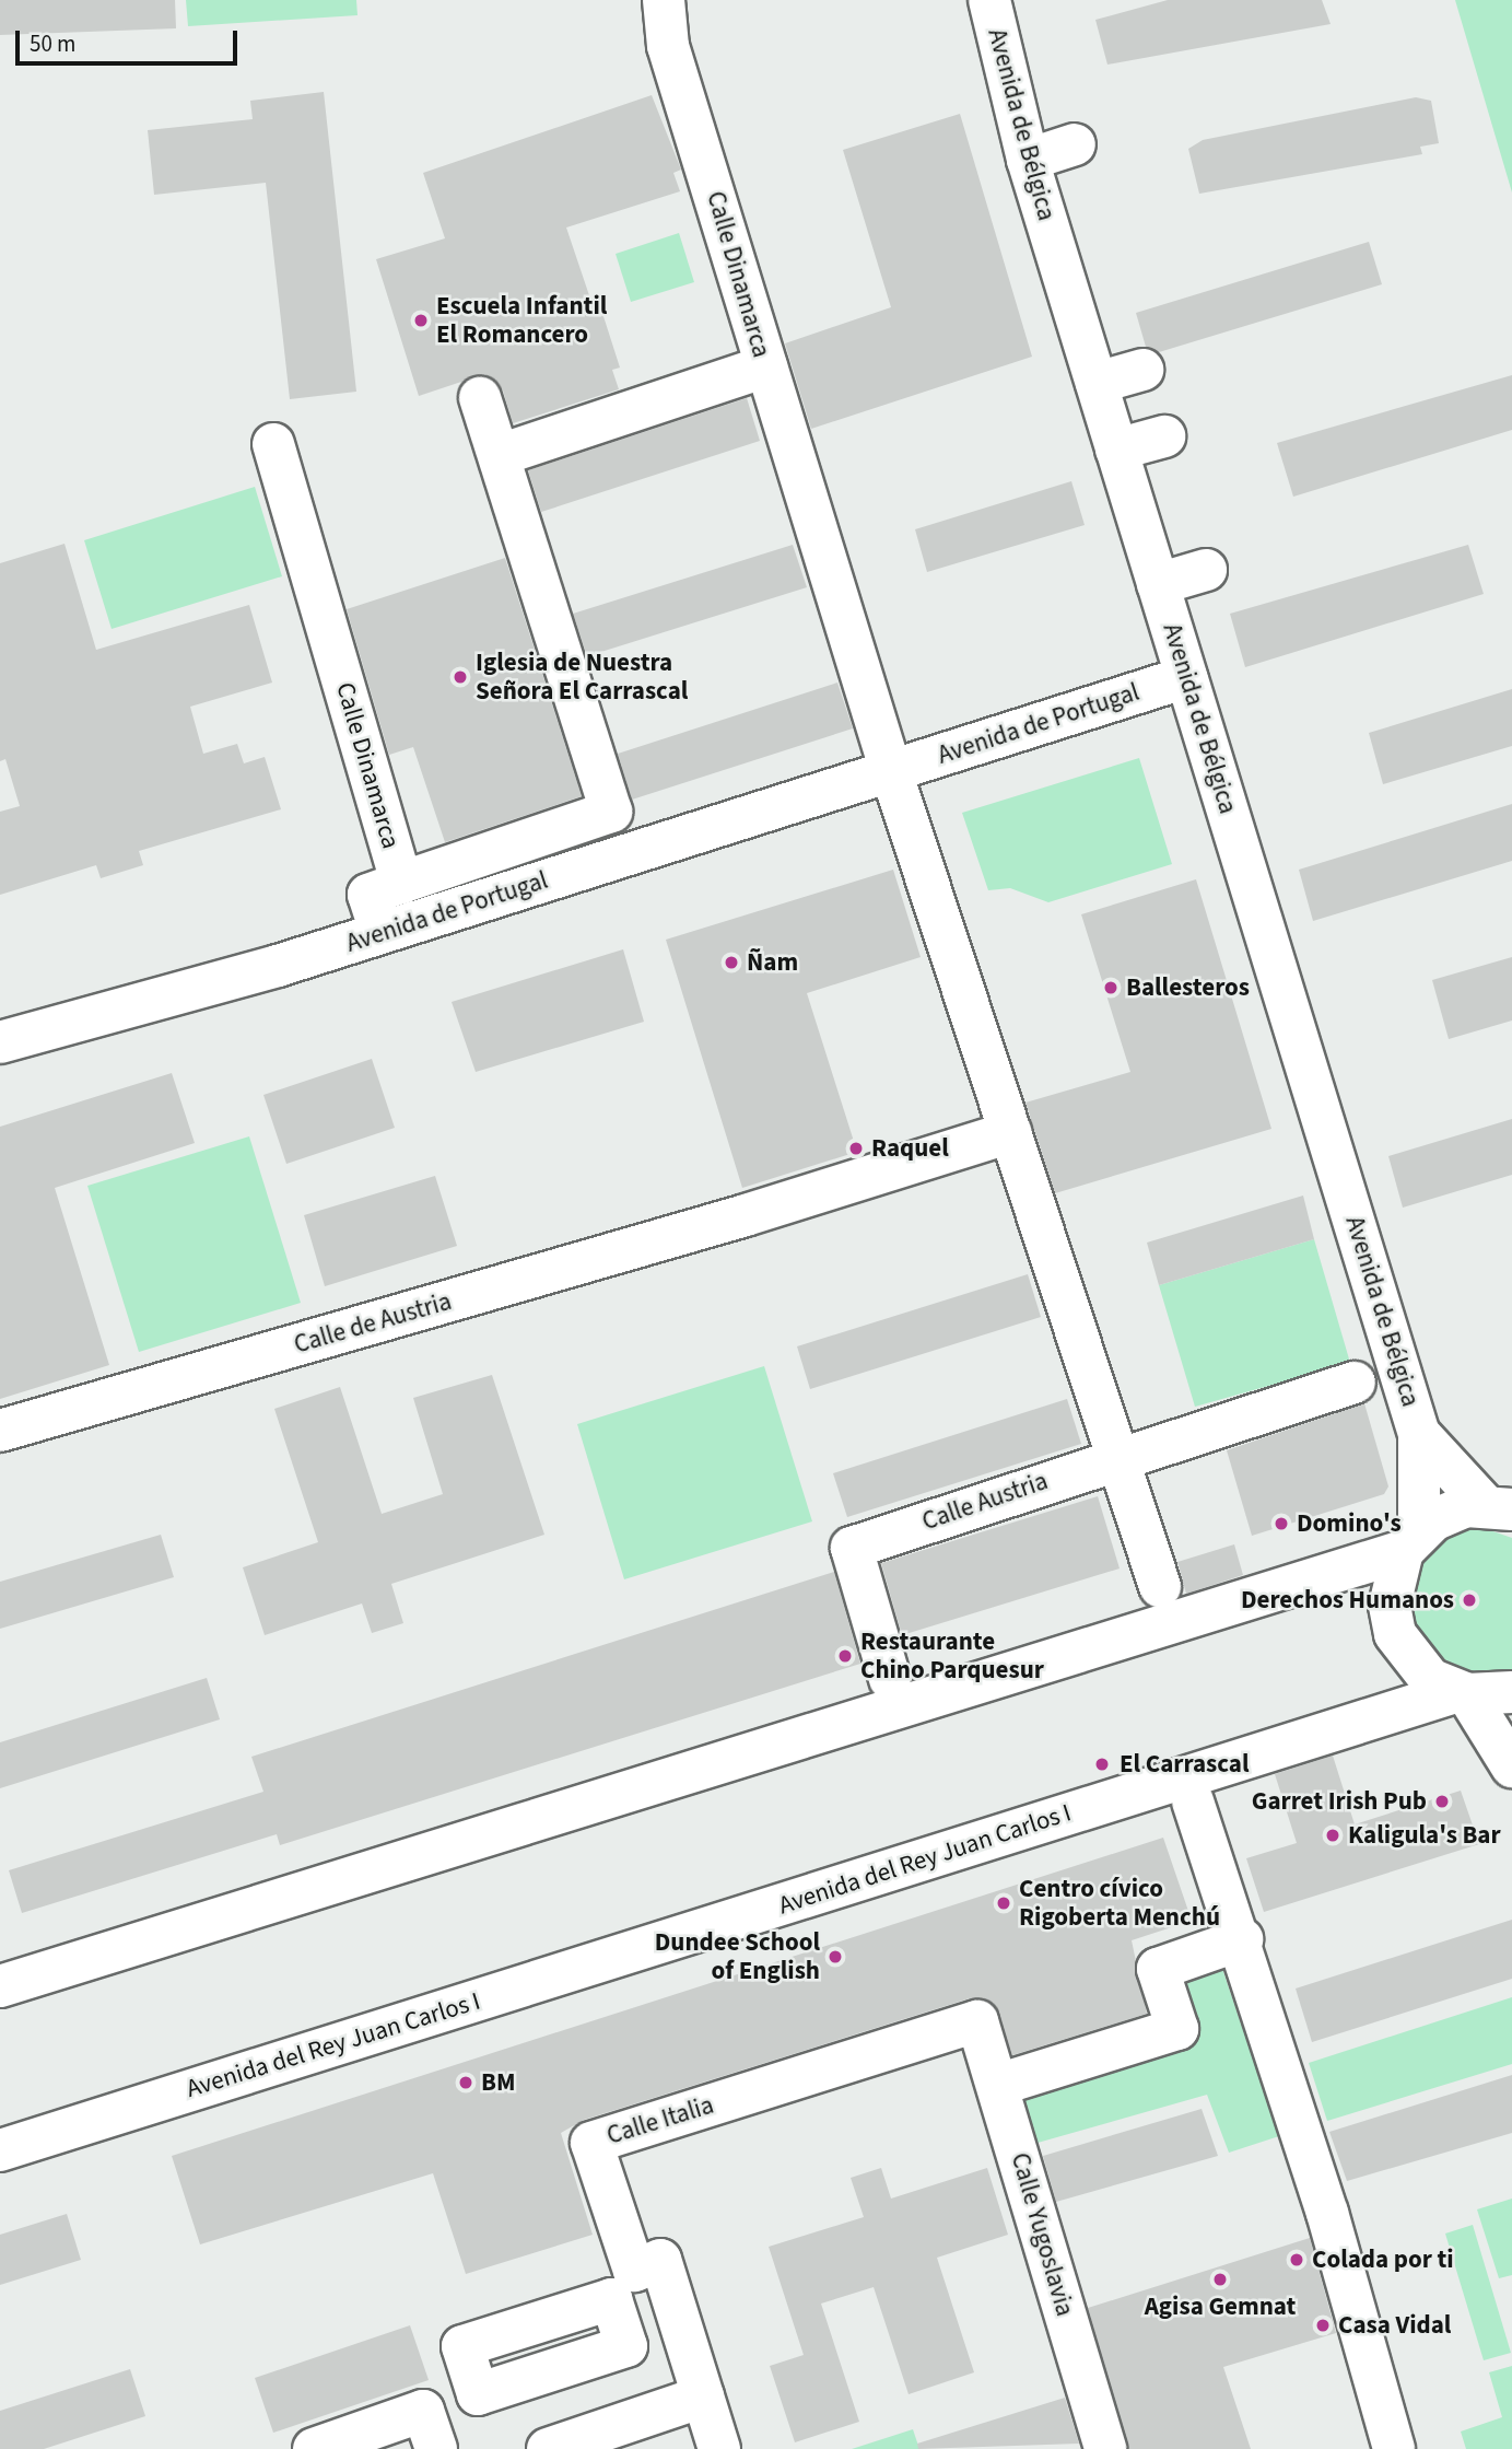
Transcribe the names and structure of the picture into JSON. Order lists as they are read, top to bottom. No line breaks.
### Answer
{"streets":{"street":["Avenida de Bélgica","Calle Dinamarca","Avenida de Portugal","Calle de Austria","Calle Austria","Avenida del Rey Juan Carlos I","Calle Italia","Calle Yugoslavia"]},"crossings":[["Avenida de Bélgica","Avenida de Portugal"],["Calle Dinamarca","Avenida de Portugal"],["Calle Italia","Calle Yugoslavia"]],"places":["Escuela Infantil El Romancero","Iglesia de Nuestra Señora El Carrascal","Ñam","Ballesteros","Raquel","Domino's","Derechos Humanos","Restaurante Chino Parquesur","El Carrascal","Garret Irish Pub","Kaligula's Bar","Centro cívico Rigoberta Menchú","Dundee School of English","BM","Colada por ti","Agisa Gemnat","Casa Vidal"],"scale_bar":"50 m"}
